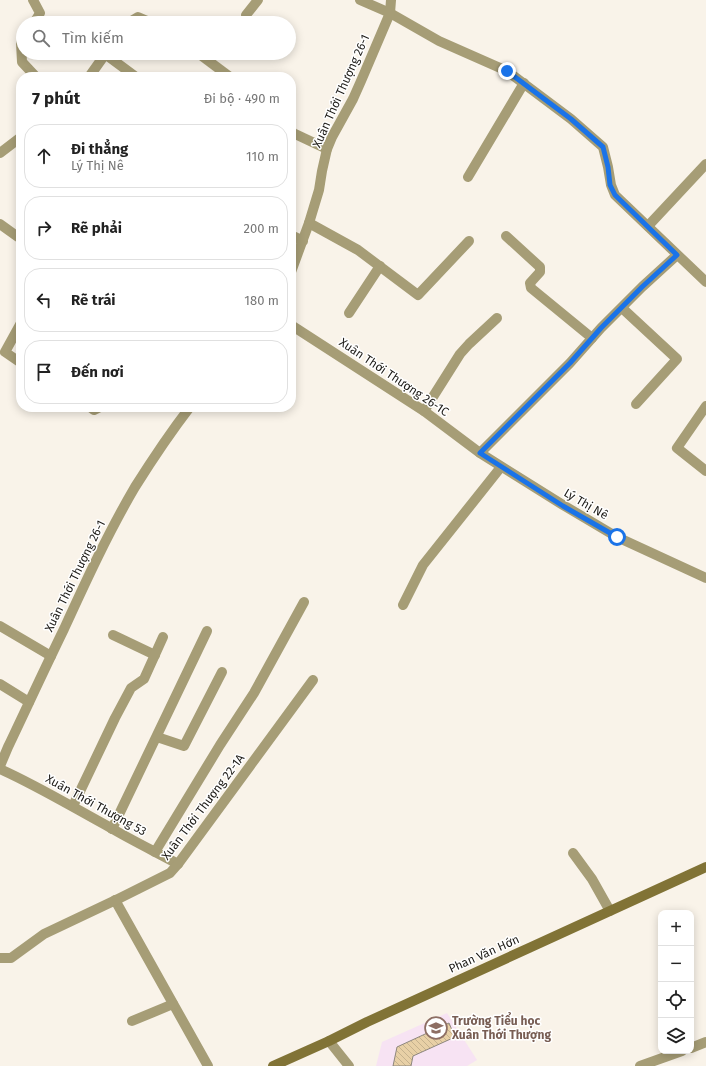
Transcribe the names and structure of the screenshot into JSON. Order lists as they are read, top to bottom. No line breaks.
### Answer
{"streets":{"main road":["Phan Văn Hớn"],"street":["Xuân Thới Thượng 26-1","Xuân Thới Thượng 26-1C","Lý Thị Nê","Xuân Thới Thượng 53","Xuân Thới Thượng 22-1A"]},"crossings":[["Xuân Thới Thượng 26-1C","Lý Thị Nê"],["Xuân Thới Thượng 53","Xuân Thới Thượng 22-1A"]],"places":{"school or university":["Trường Tiểu học Xuân Thới Thượng"]},"page":{"search":"Tìm kiếm","heading":["7 phút","Đi bộ · 490 m"],"list":[["Đi thẳng","Lý Thị Nê","110 m"],["Rẽ phải","200 m"],["Rẽ trái","180 m"],"Đến nơi"],"map_buttons":["+","−"]}}
